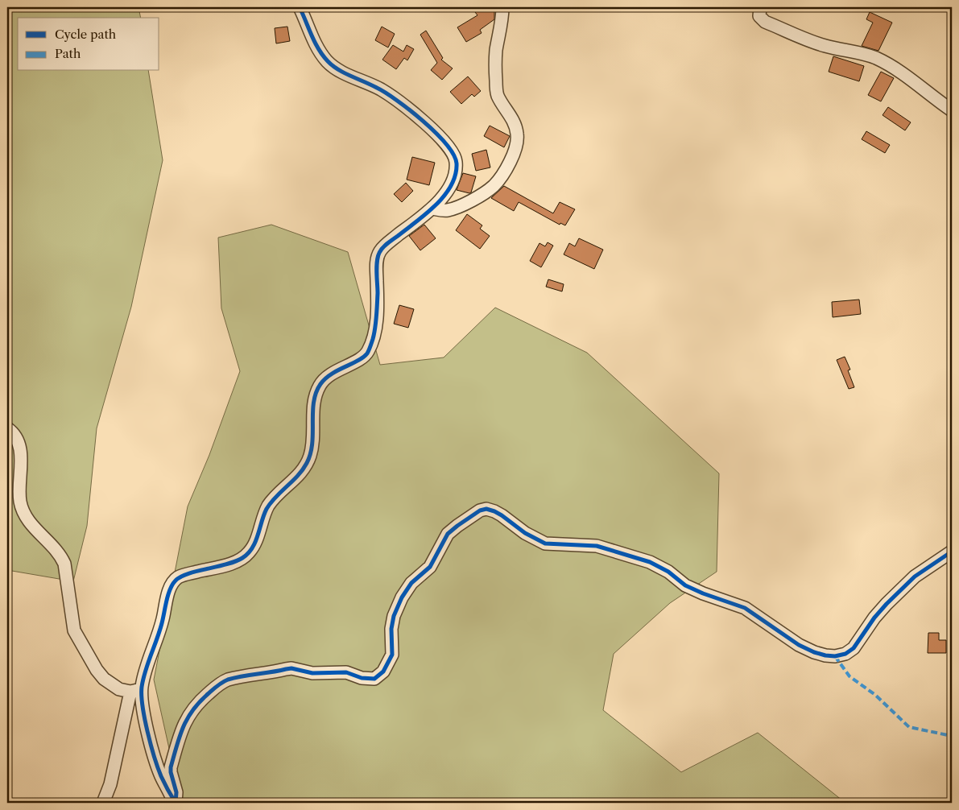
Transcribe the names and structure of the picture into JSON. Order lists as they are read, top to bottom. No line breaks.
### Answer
{"legend":["Cycle path","Path"]}
